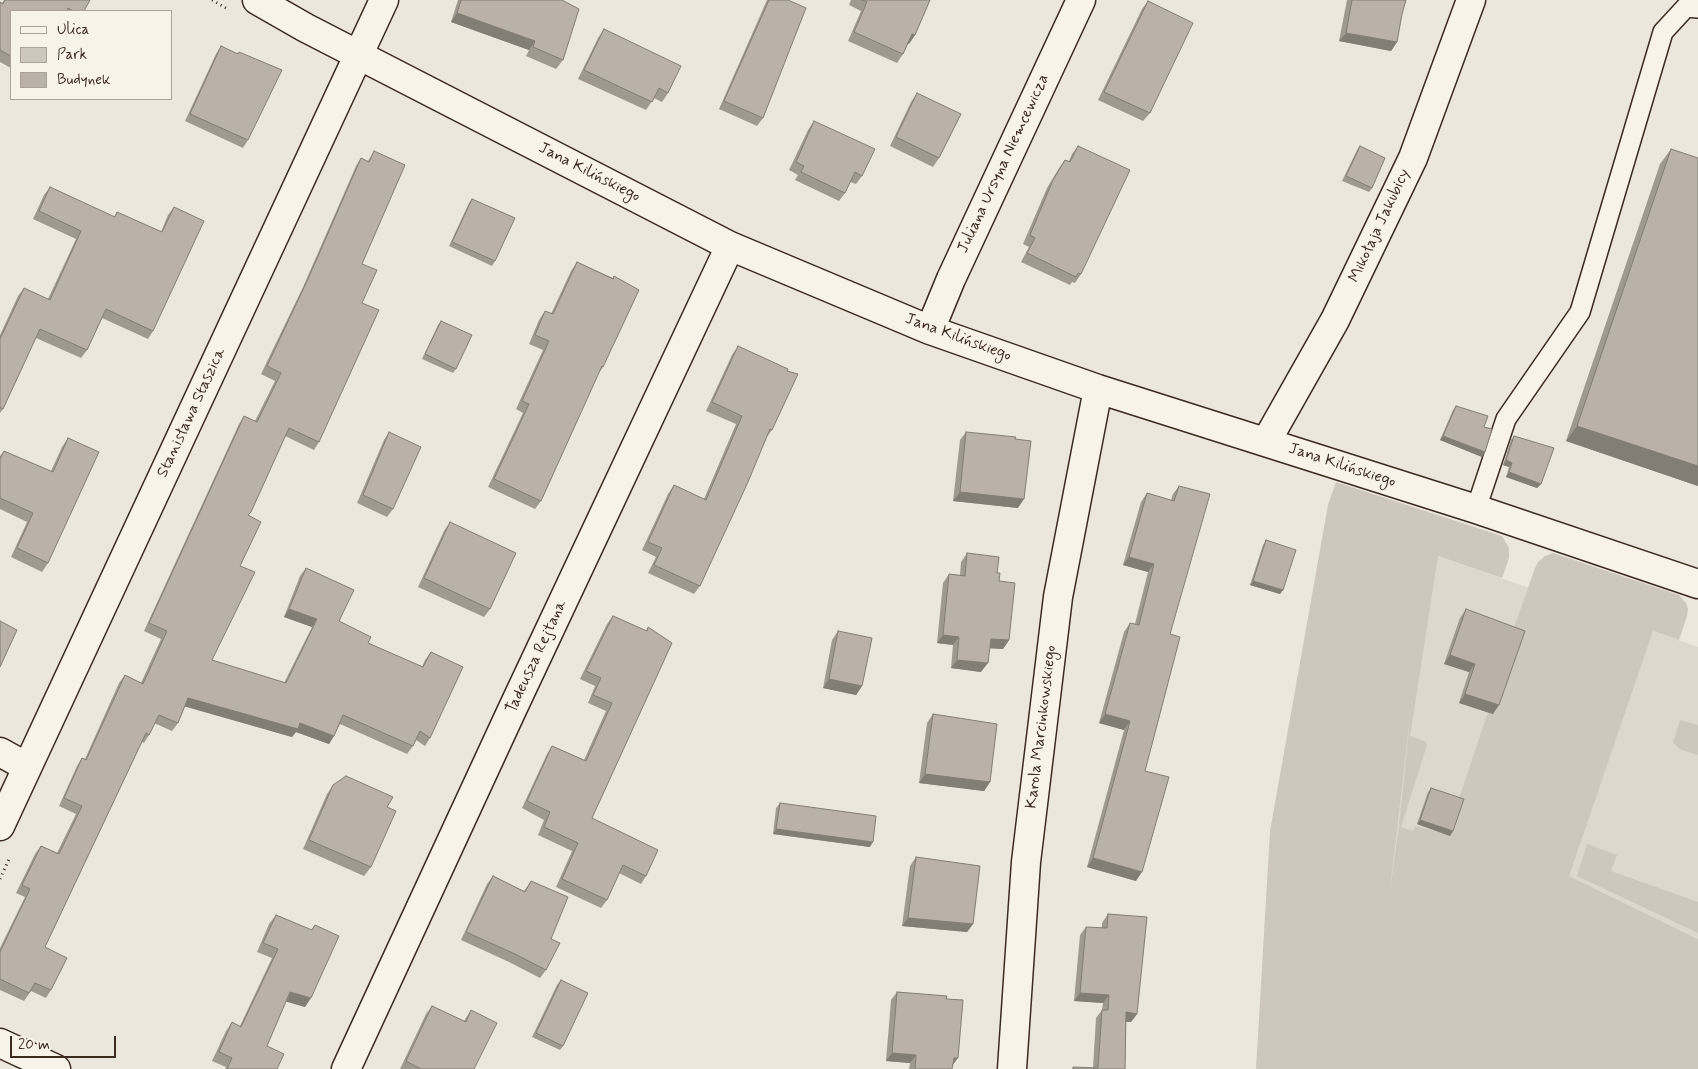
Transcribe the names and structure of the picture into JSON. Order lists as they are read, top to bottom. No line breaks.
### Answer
{"streets":{"street":["Juliana Ursyna Niemcewicza","Jana Kilińskiego","Mikołaja Jakubicy","Stanisława Staszica","Tadeusza Rejtana","Karola Marcinkowskiego"]},"crossings":[["Juliana Ursyna Niemcewicza","Jana Kilińskiego"],["Jana Kilińskiego","Mikołaja Jakubicy"],["Jana Kilińskiego","Stanisława Staszica"],["Jana Kilińskiego","Tadeusza Rejtana"],["Jana Kilińskiego","Karola Marcinkowskiego"]],"legend":["Ulica","Park","Budynek"],"scale_bar":"20 m"}
